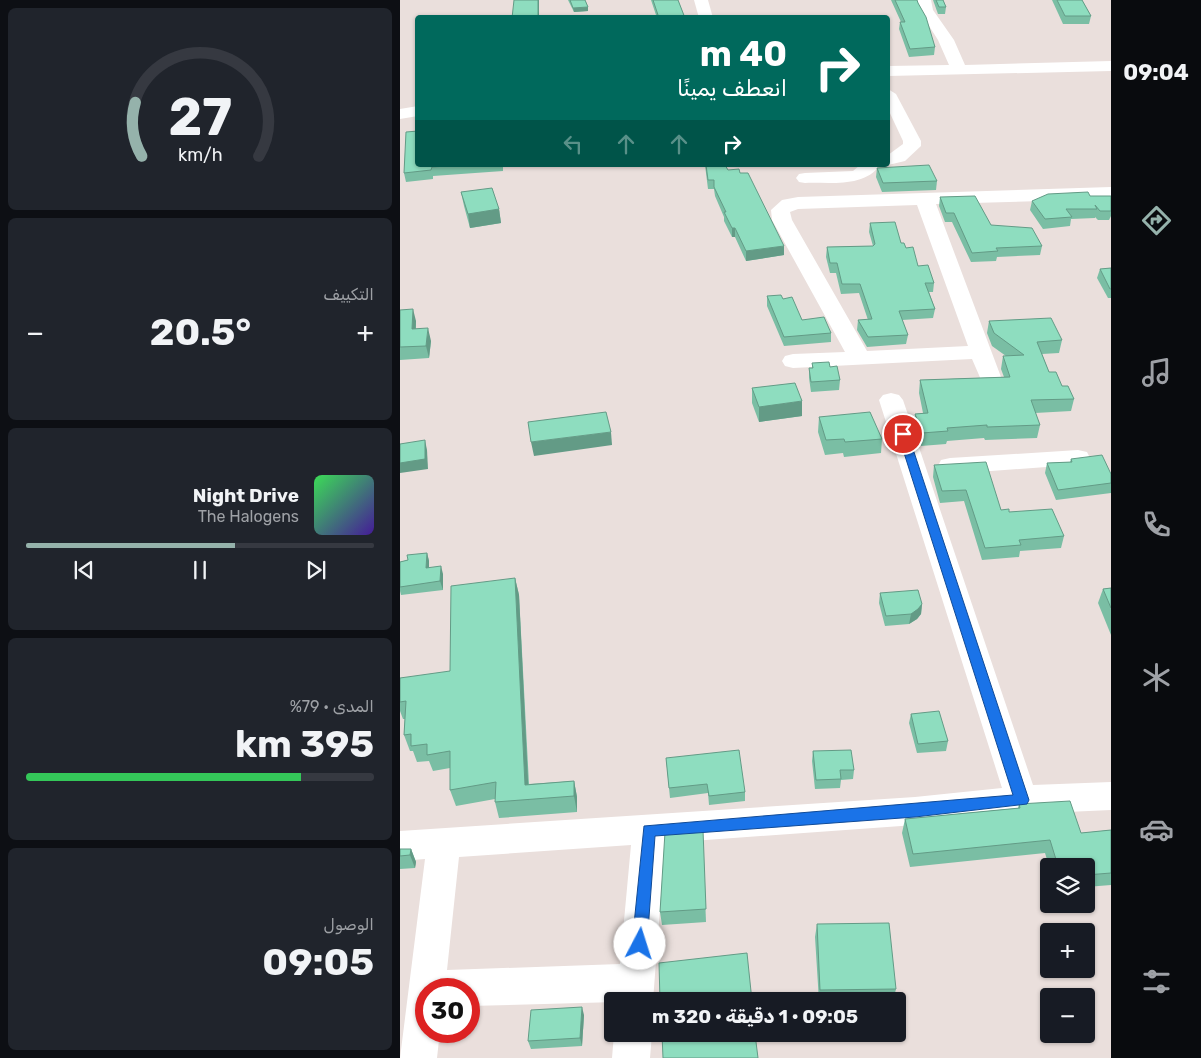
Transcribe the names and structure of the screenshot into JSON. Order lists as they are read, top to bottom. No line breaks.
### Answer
{"page":{"tabs":"09:04","turn":["40 m","انعطف يمينًا"],"tile":["التكييف",["المدى · 79%","395 km"],["الوصول","09:05"]],"heat":["−","20.5°","+"],"song":["Night Drive","The Halogens"],"map_buttons":["+","−"],"limit":"30","trip":"09:05 · 1 دقيقة · 320 m","gauge":["27","km/h"]}}
